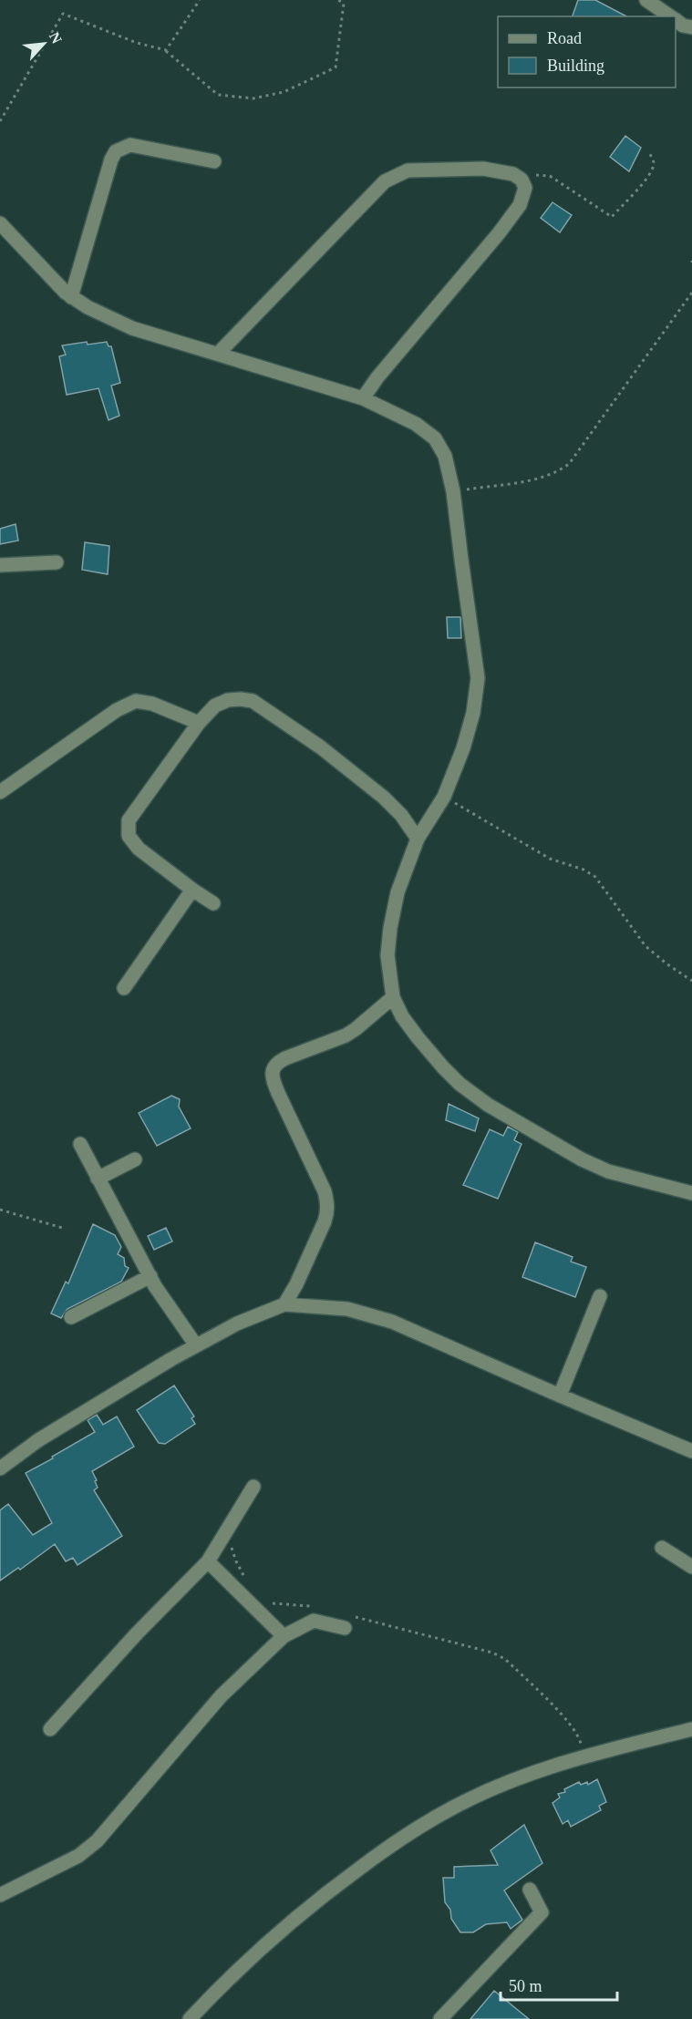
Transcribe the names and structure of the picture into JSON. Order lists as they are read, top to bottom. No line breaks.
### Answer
{"legend":["Road","Building"],"scale_bar":"50 m","north":"top right"}
